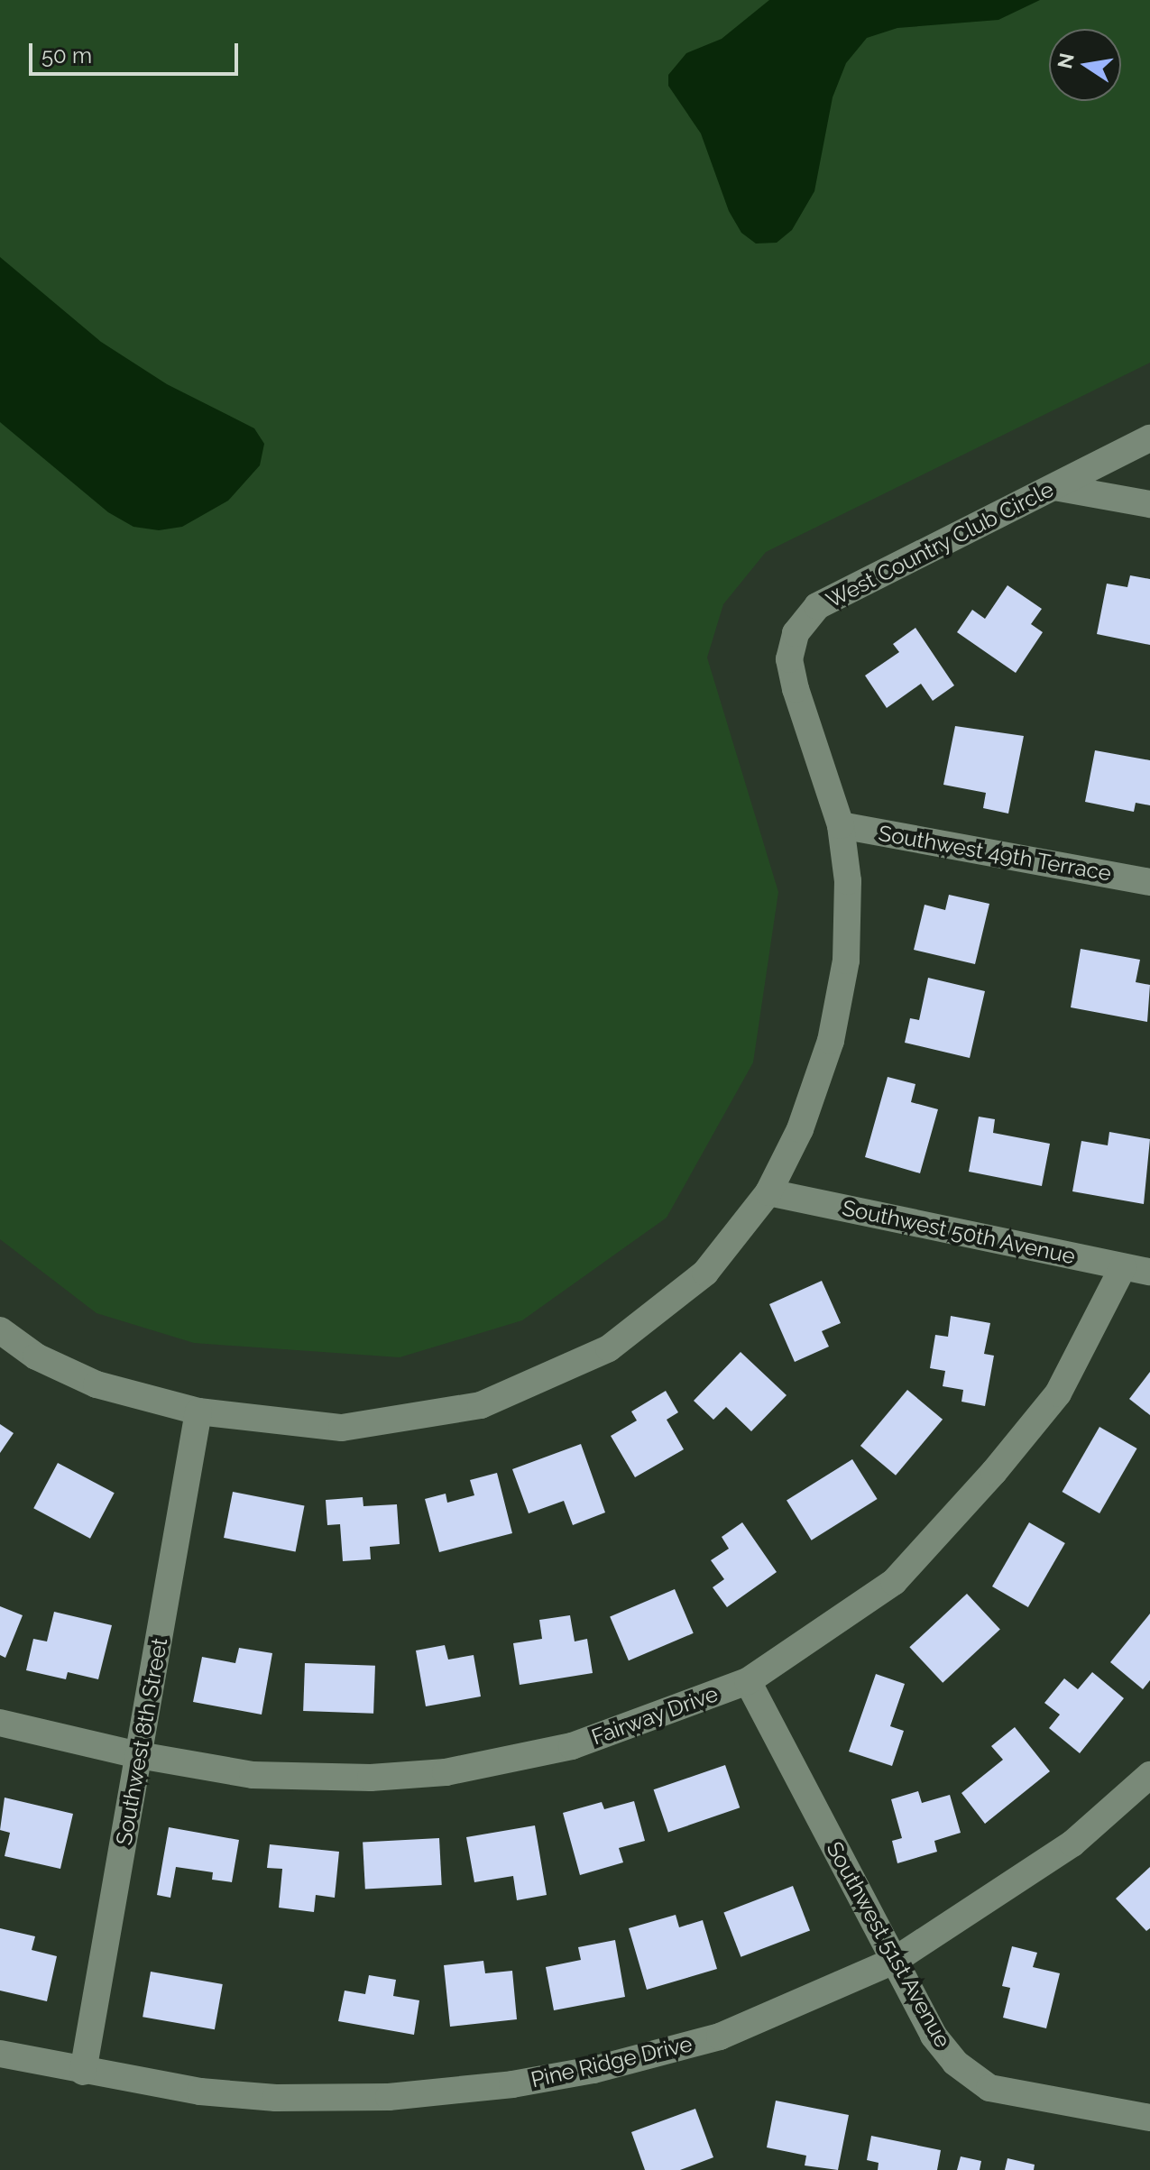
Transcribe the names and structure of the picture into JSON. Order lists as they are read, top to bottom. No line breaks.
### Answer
{"streets":{"street":["West Country Club Circle","Southwest 49th Terrace","Southwest 50th Avenue","Fairway Drive","Southwest 8th Street","Southwest 51st Avenue","Pine Ridge Drive"]},"crossings":[["West Country Club Circle","Southwest 49th Terrace"],["West Country Club Circle","Southwest 50th Avenue"],["West Country Club Circle","Southwest 8th Street"],["Southwest 50th Avenue","Fairway Drive"],["Fairway Drive","Southwest 8th Street"],["Fairway Drive","Southwest 51st Avenue"],["Southwest 8th Street","Pine Ridge Drive"],["Southwest 51st Avenue","Pine Ridge Drive"]],"scale_bar":"50 m","north":"left"}
